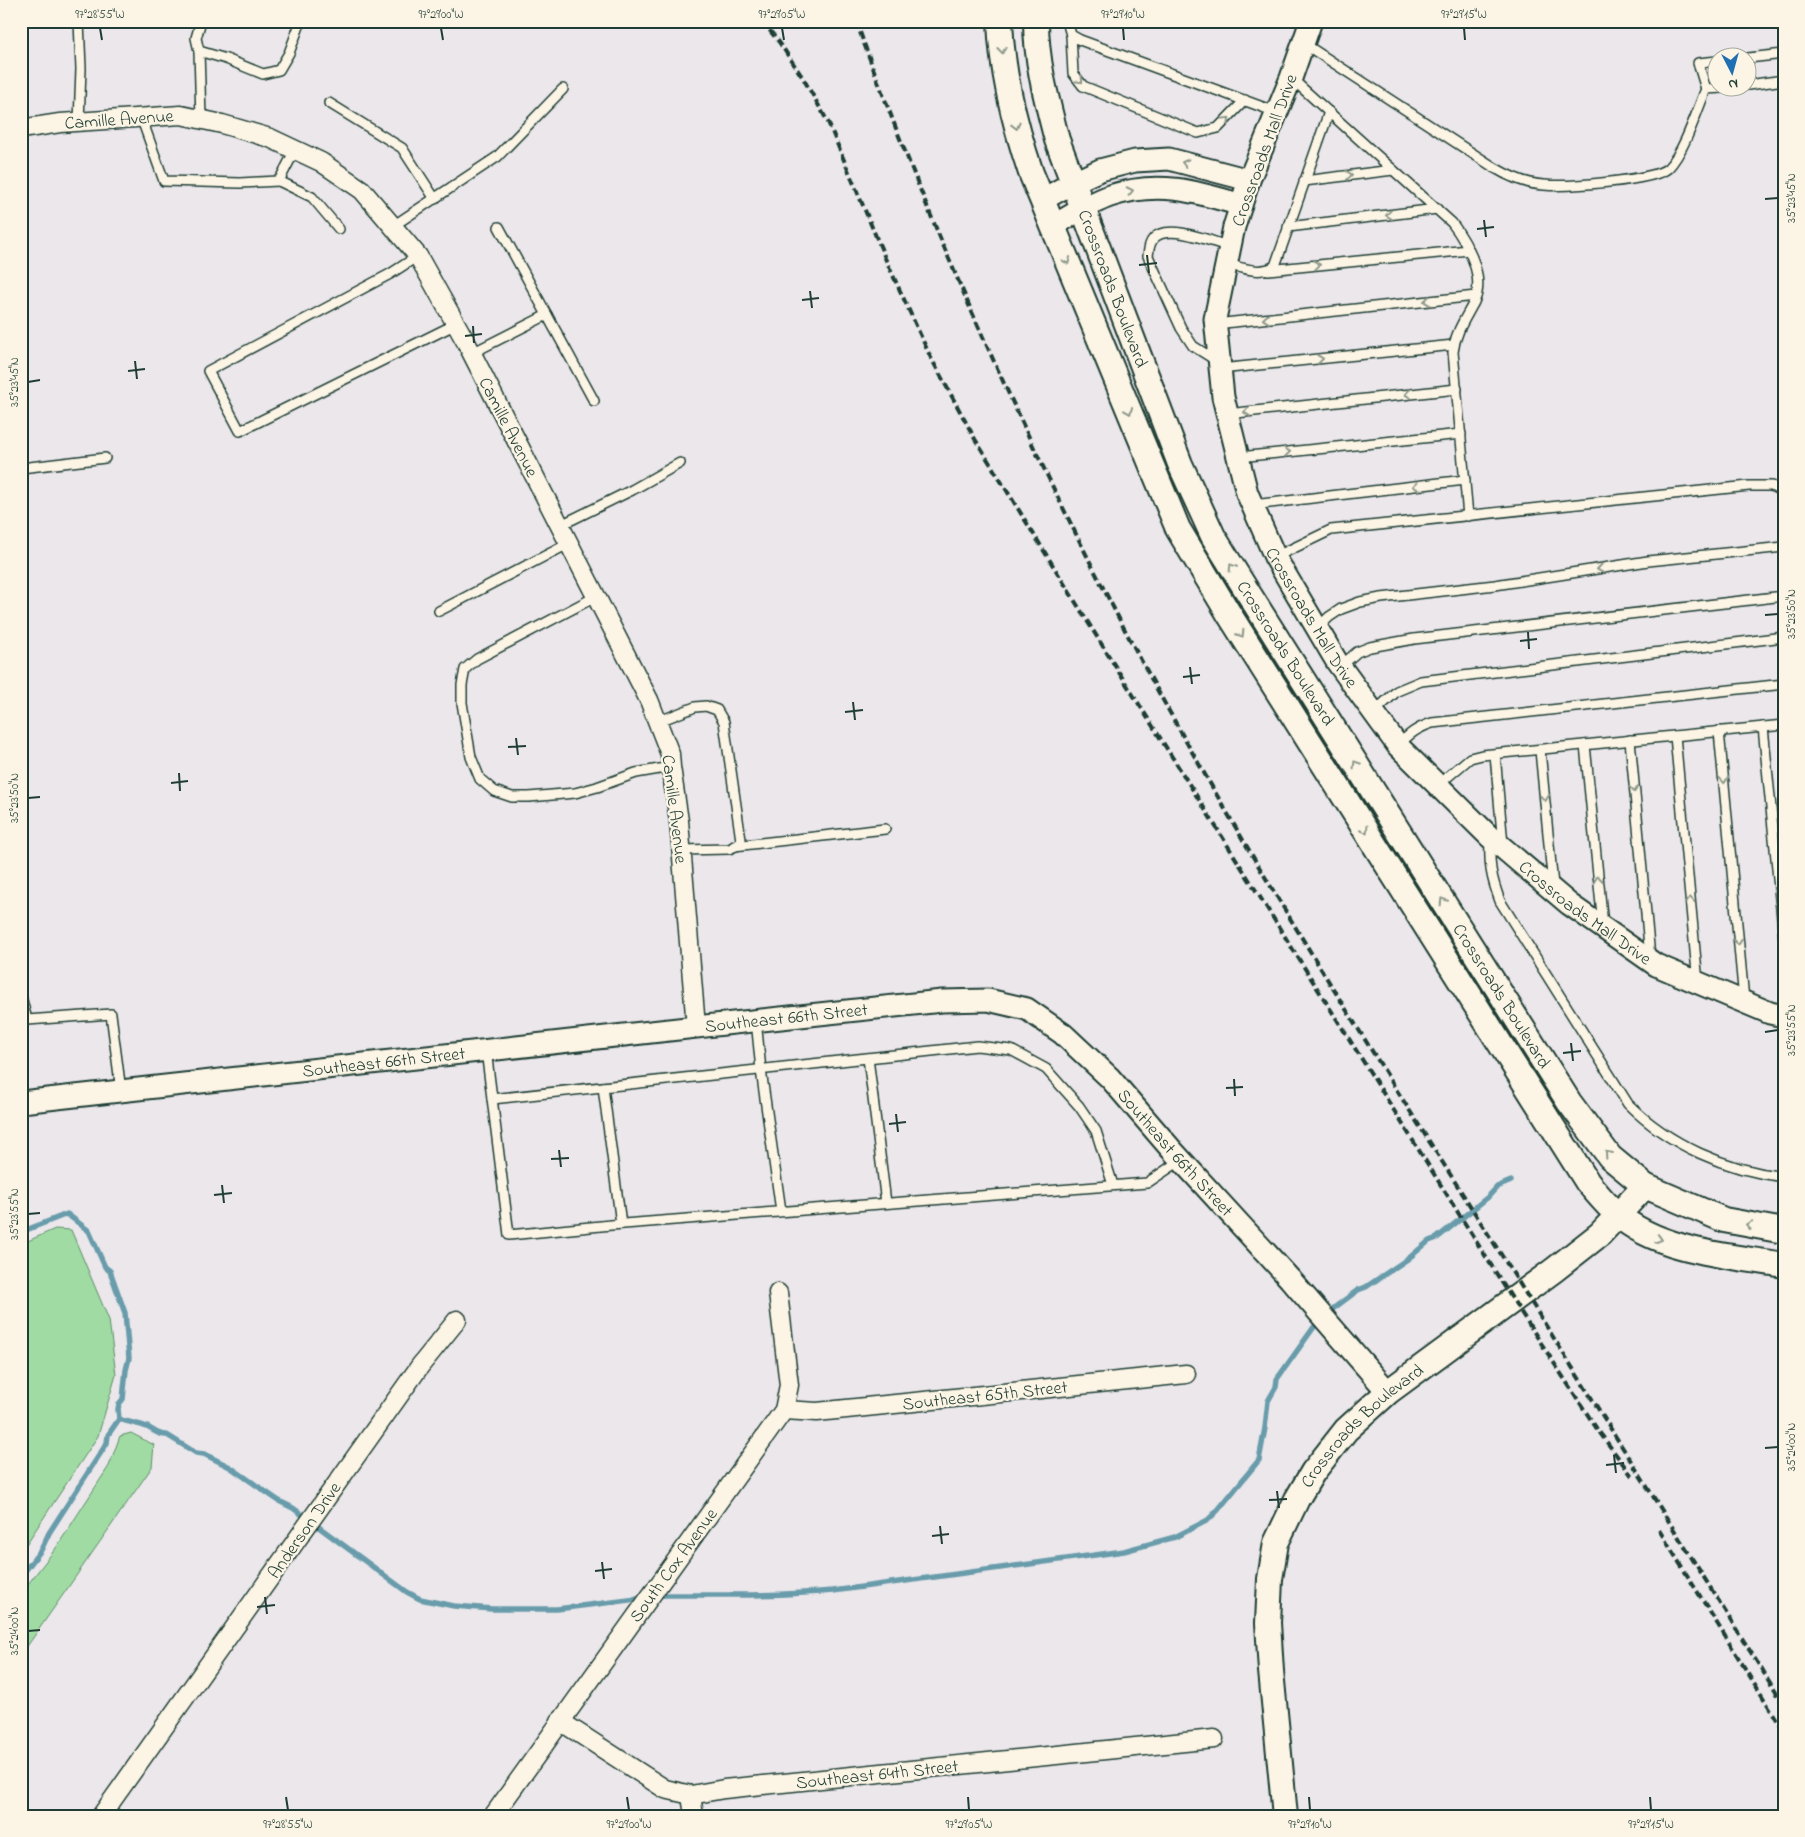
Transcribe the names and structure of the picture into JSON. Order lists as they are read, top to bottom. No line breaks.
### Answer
{"streets":{"main road":["Crossroads Boulevard"],"street":["Camille Avenue","Crossroads Mall Drive","Southeast 66th Street","Southeast 65th Street","Anderson Drive","South Cox Avenue","Southeast 64th Street"]},"crossings":[["Camille Avenue","Southeast 66th Street"],["Crossroads Boulevard","Southeast 66th Street"],["Southeast 65th Street","South Cox Avenue"],["South Cox Avenue","Southeast 64th Street"]],"north":"bottom","coordinates":["97°28'55\"W","97°29'00\"W","97°29'05\"W","97°29'10\"W","97°29'15\"W","35°23'45\"N","35°23'50\"N","35°23'55\"N","35°24'00\"N"]}
